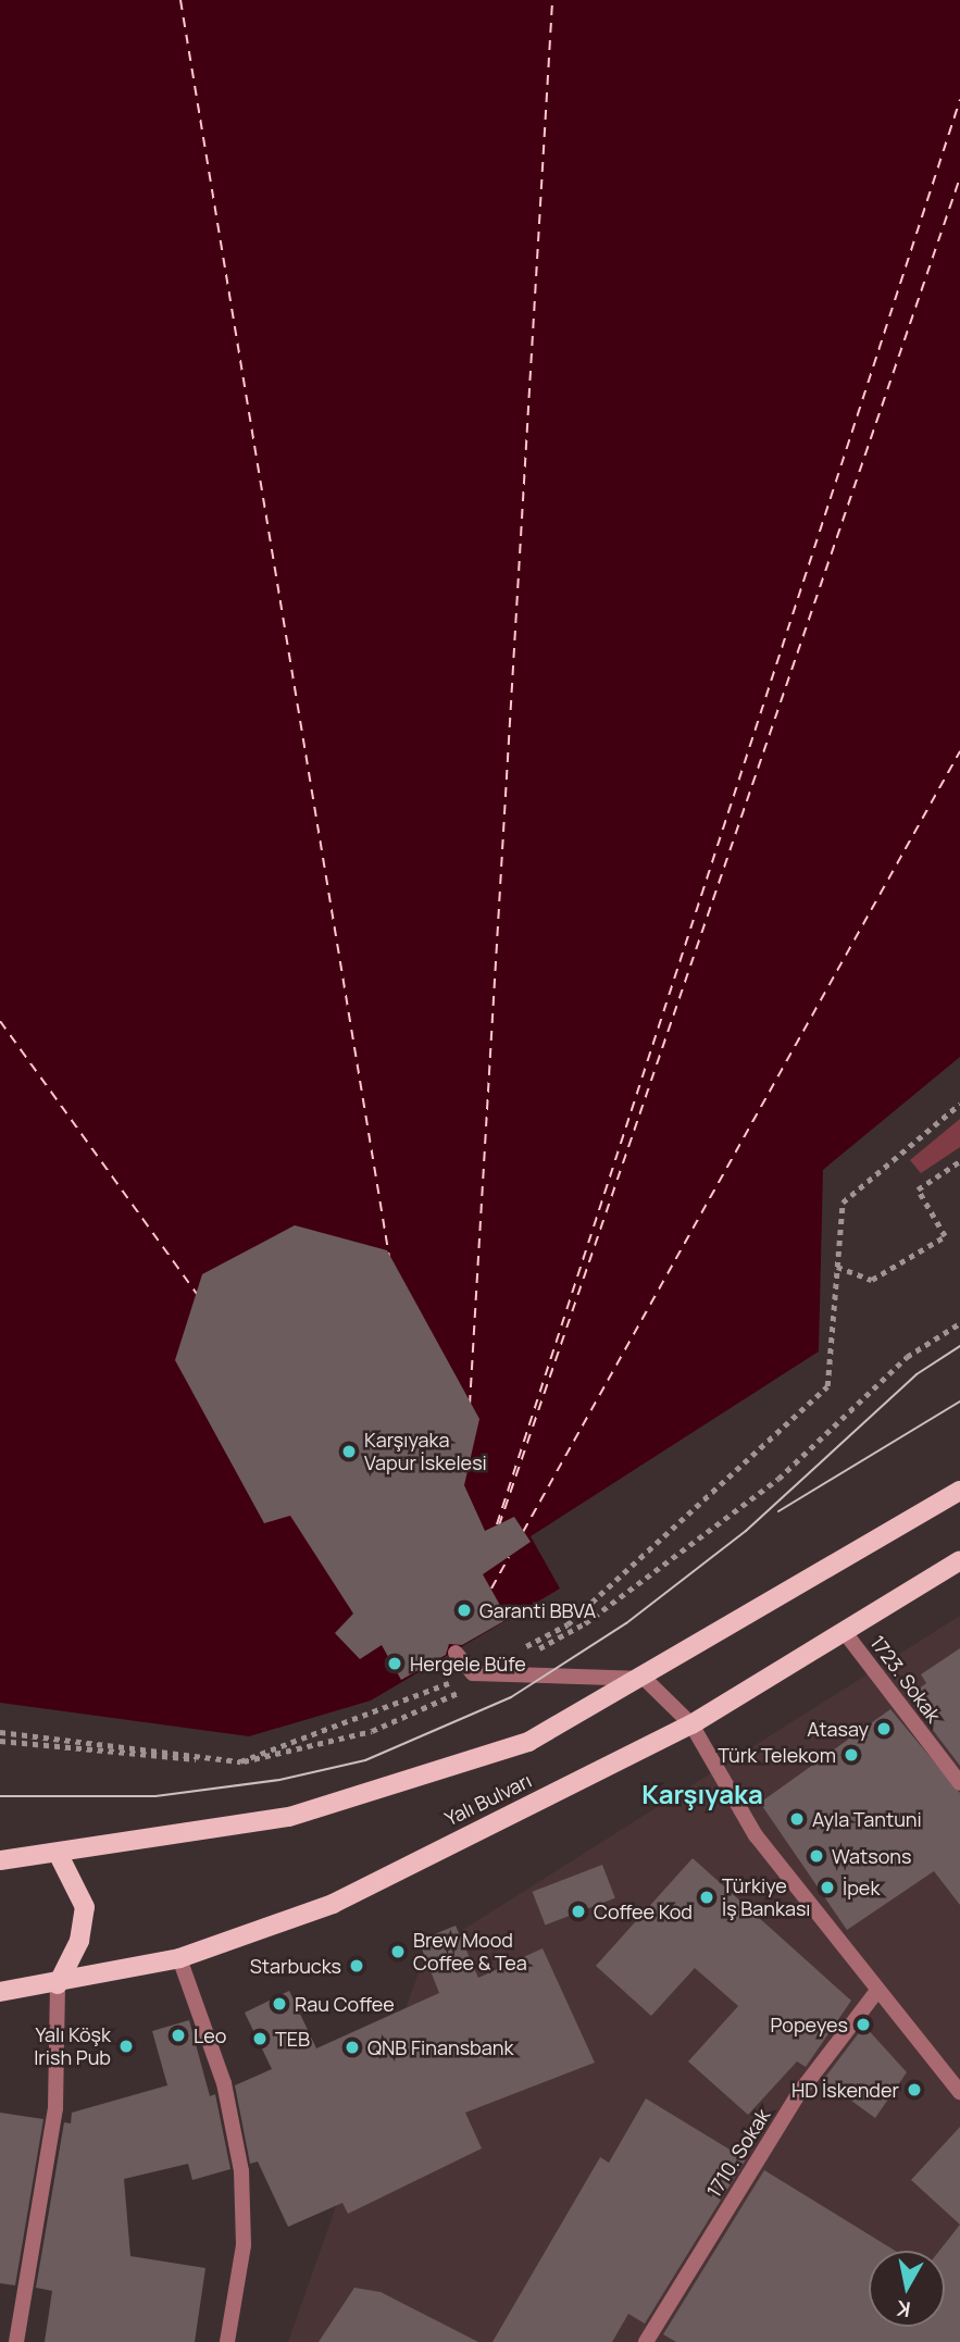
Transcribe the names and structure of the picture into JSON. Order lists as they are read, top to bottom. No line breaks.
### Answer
{"streets":{"main road":["Yalı Bulvarı"],"street":["1723. Sokak","1710. Sokak"]},"crossings":[["1723. Sokak","Yalı Bulvarı"]],"districts":["Karşıyaka"],"places":["Karşıyaka Vapur İskelesi","Garanti BBVA","Hergele Büfe","Atasay","Türk Telekom","Ayla Tantuni","Watsons","İpek","Türkiye İş Bankası","Coffee Kod","Brew Mood Coffee & Tea","Starbucks","Rau Coffee","Popeyes","Leo","TEB","Yalı Köşk Irish Pub","QNB Finansbank","HD İskender"],"north":"bottom"}
